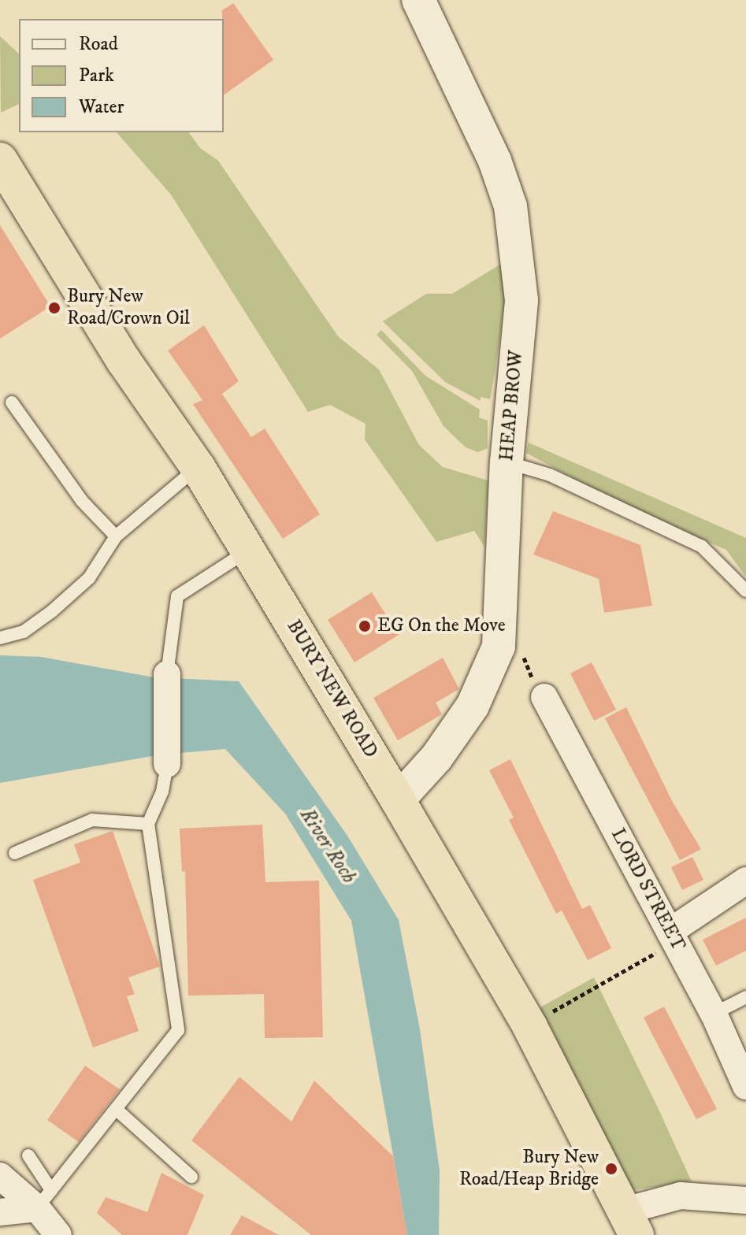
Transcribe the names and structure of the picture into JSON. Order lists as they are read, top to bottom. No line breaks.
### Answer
{"streets":{"highway":["BURY NEW ROAD"],"street":["HEAP BROW","LORD STREET"]},"crossings":[["HEAP BROW","BURY NEW ROAD"]],"water":["River Roch"],"places":["Bury New Road/Crown Oil","EG On the Move","Bury New Road/Heap Bridge"],"legend":["Road","Park","Water"]}
